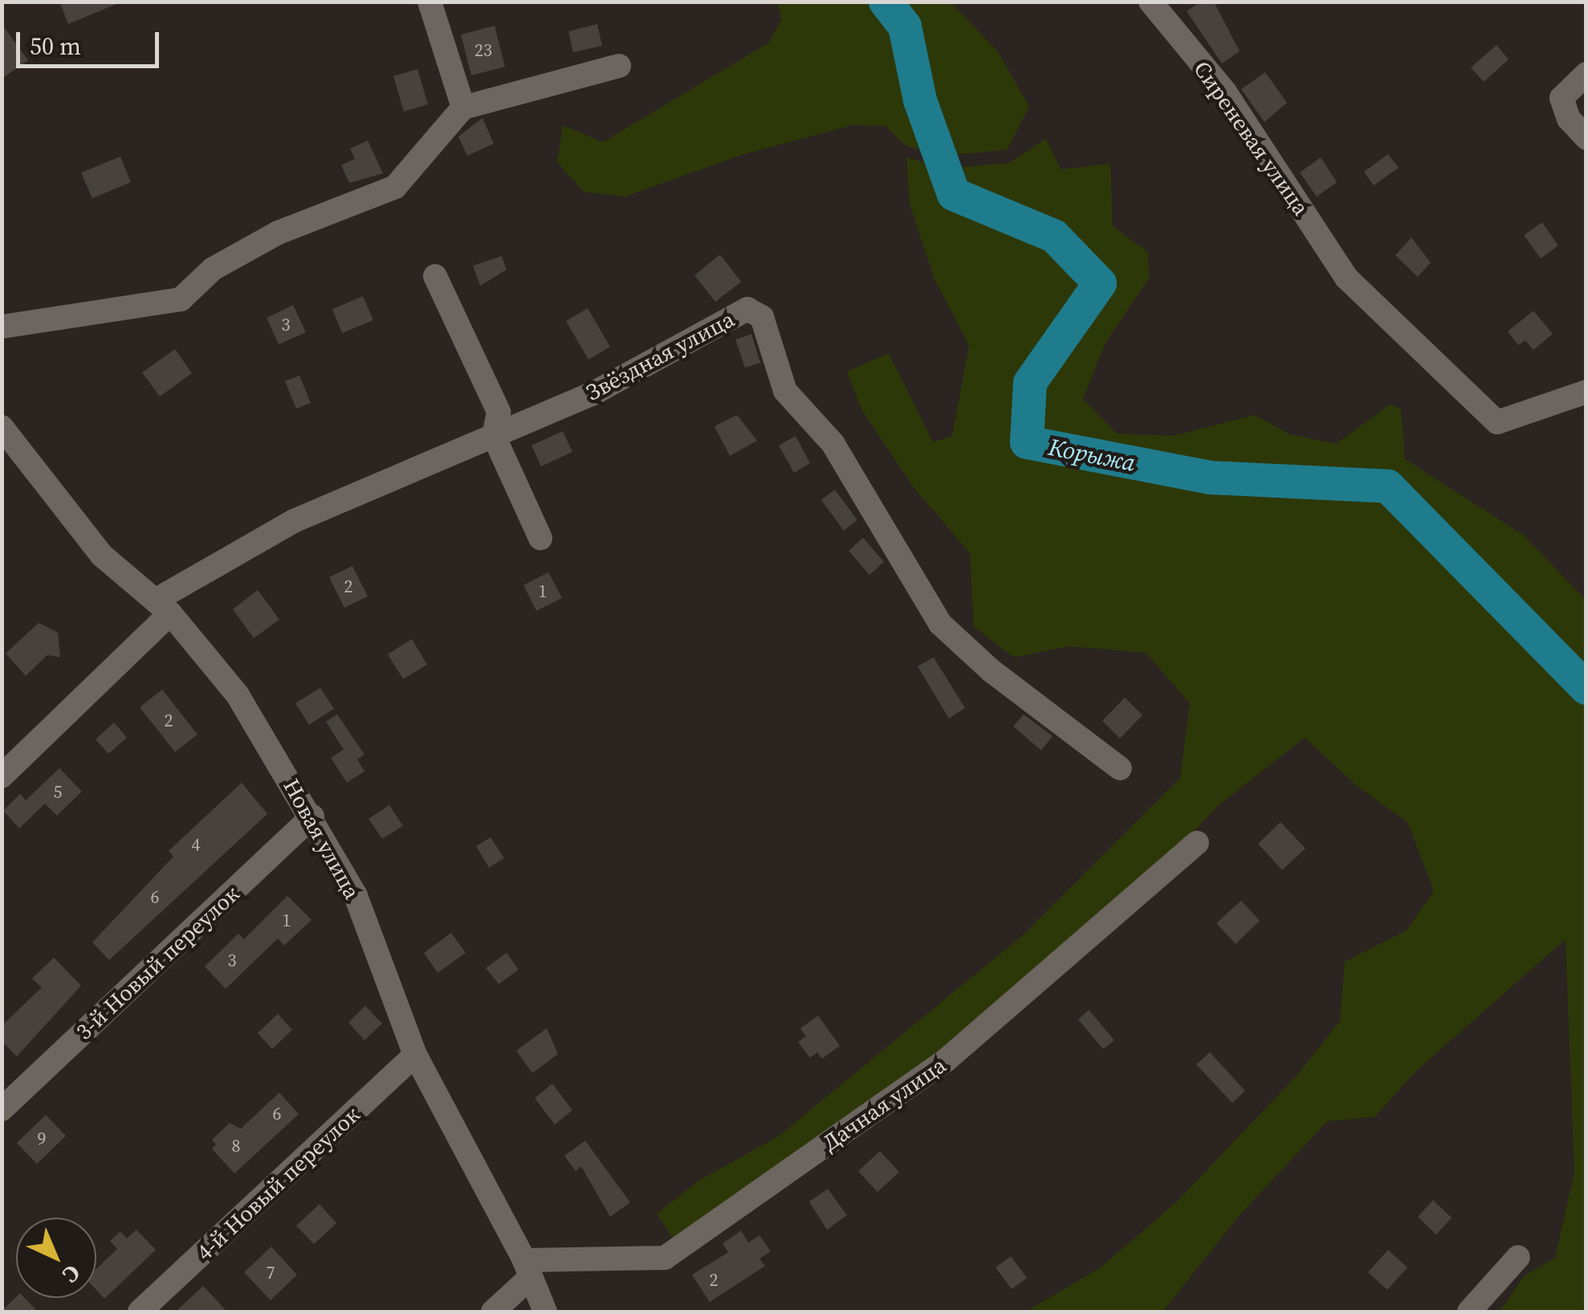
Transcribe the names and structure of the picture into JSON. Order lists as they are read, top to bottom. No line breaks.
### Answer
{"streets":{"street":["Сиреневая улица","Звёздная улица","Новая улица","3-й Новый переулок","Дачная улица","4-й Новый переулок"]},"crossings":[["Звёздная улица","Новая улица"],["Новая улица","3-й Новый переулок"],["Новая улица","Дачная улица"],["Новая улица","4-й Новый переулок"]],"water":["Корыжа"],"house_numbers":["23","3","2","1","2","5","4","6","1","3","6","9","8","7","2"],"scale_bar":"50 m","north":"bottom right"}
